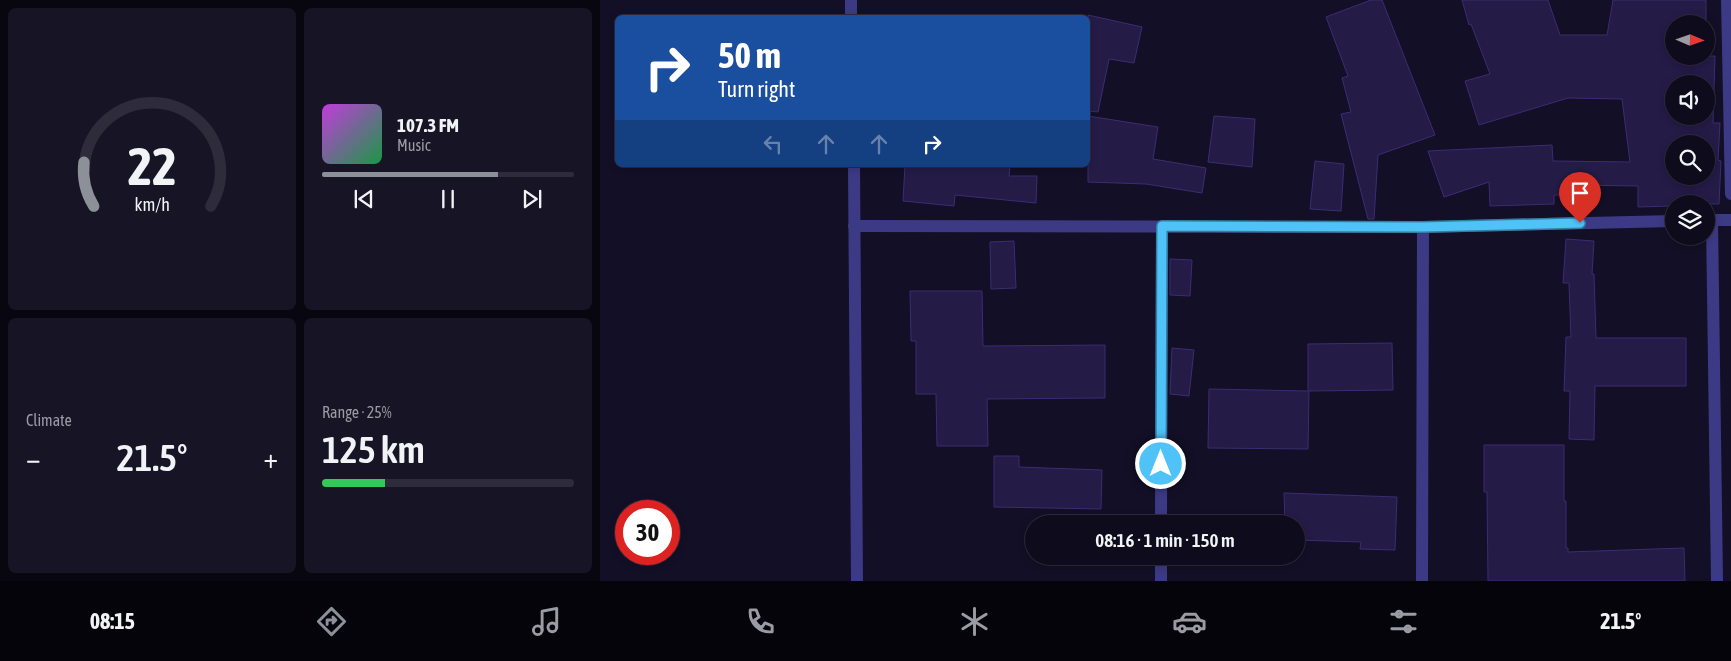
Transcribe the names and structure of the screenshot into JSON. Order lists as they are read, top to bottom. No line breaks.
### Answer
{"north":"right","page":{"turn":["50 m","Turn right"],"song":["107.3 FM","Music"],"tile":["Climate",["Range · 25%","125 km"]],"heat":["−","21.5°","+"],"limit":"30","trip":"08:16 · 1 min · 150 m","tabs":["08:15","21.5°"],"gauge":["22","km/h"]}}
